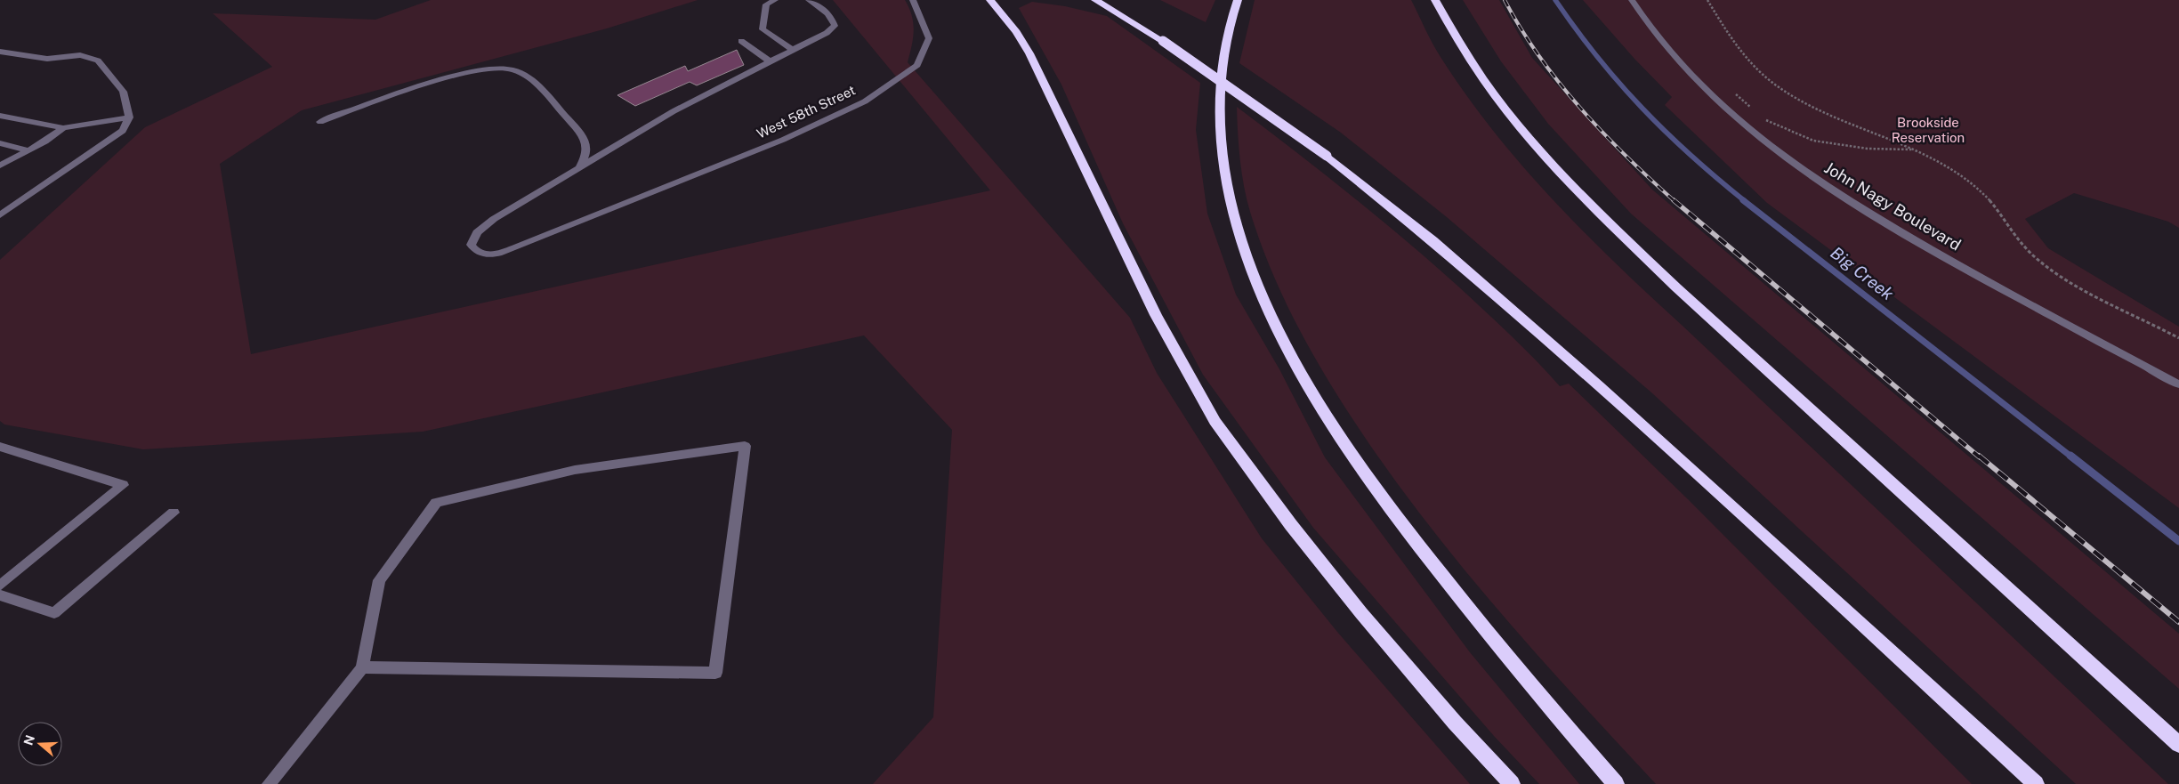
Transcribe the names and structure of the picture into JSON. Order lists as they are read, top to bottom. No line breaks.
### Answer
{"streets":{"street":["West 58th Street","John Nagy Boulevard"]},"water":["Big Creek"],"parks":["Brookside Reservation"],"north":"left"}
